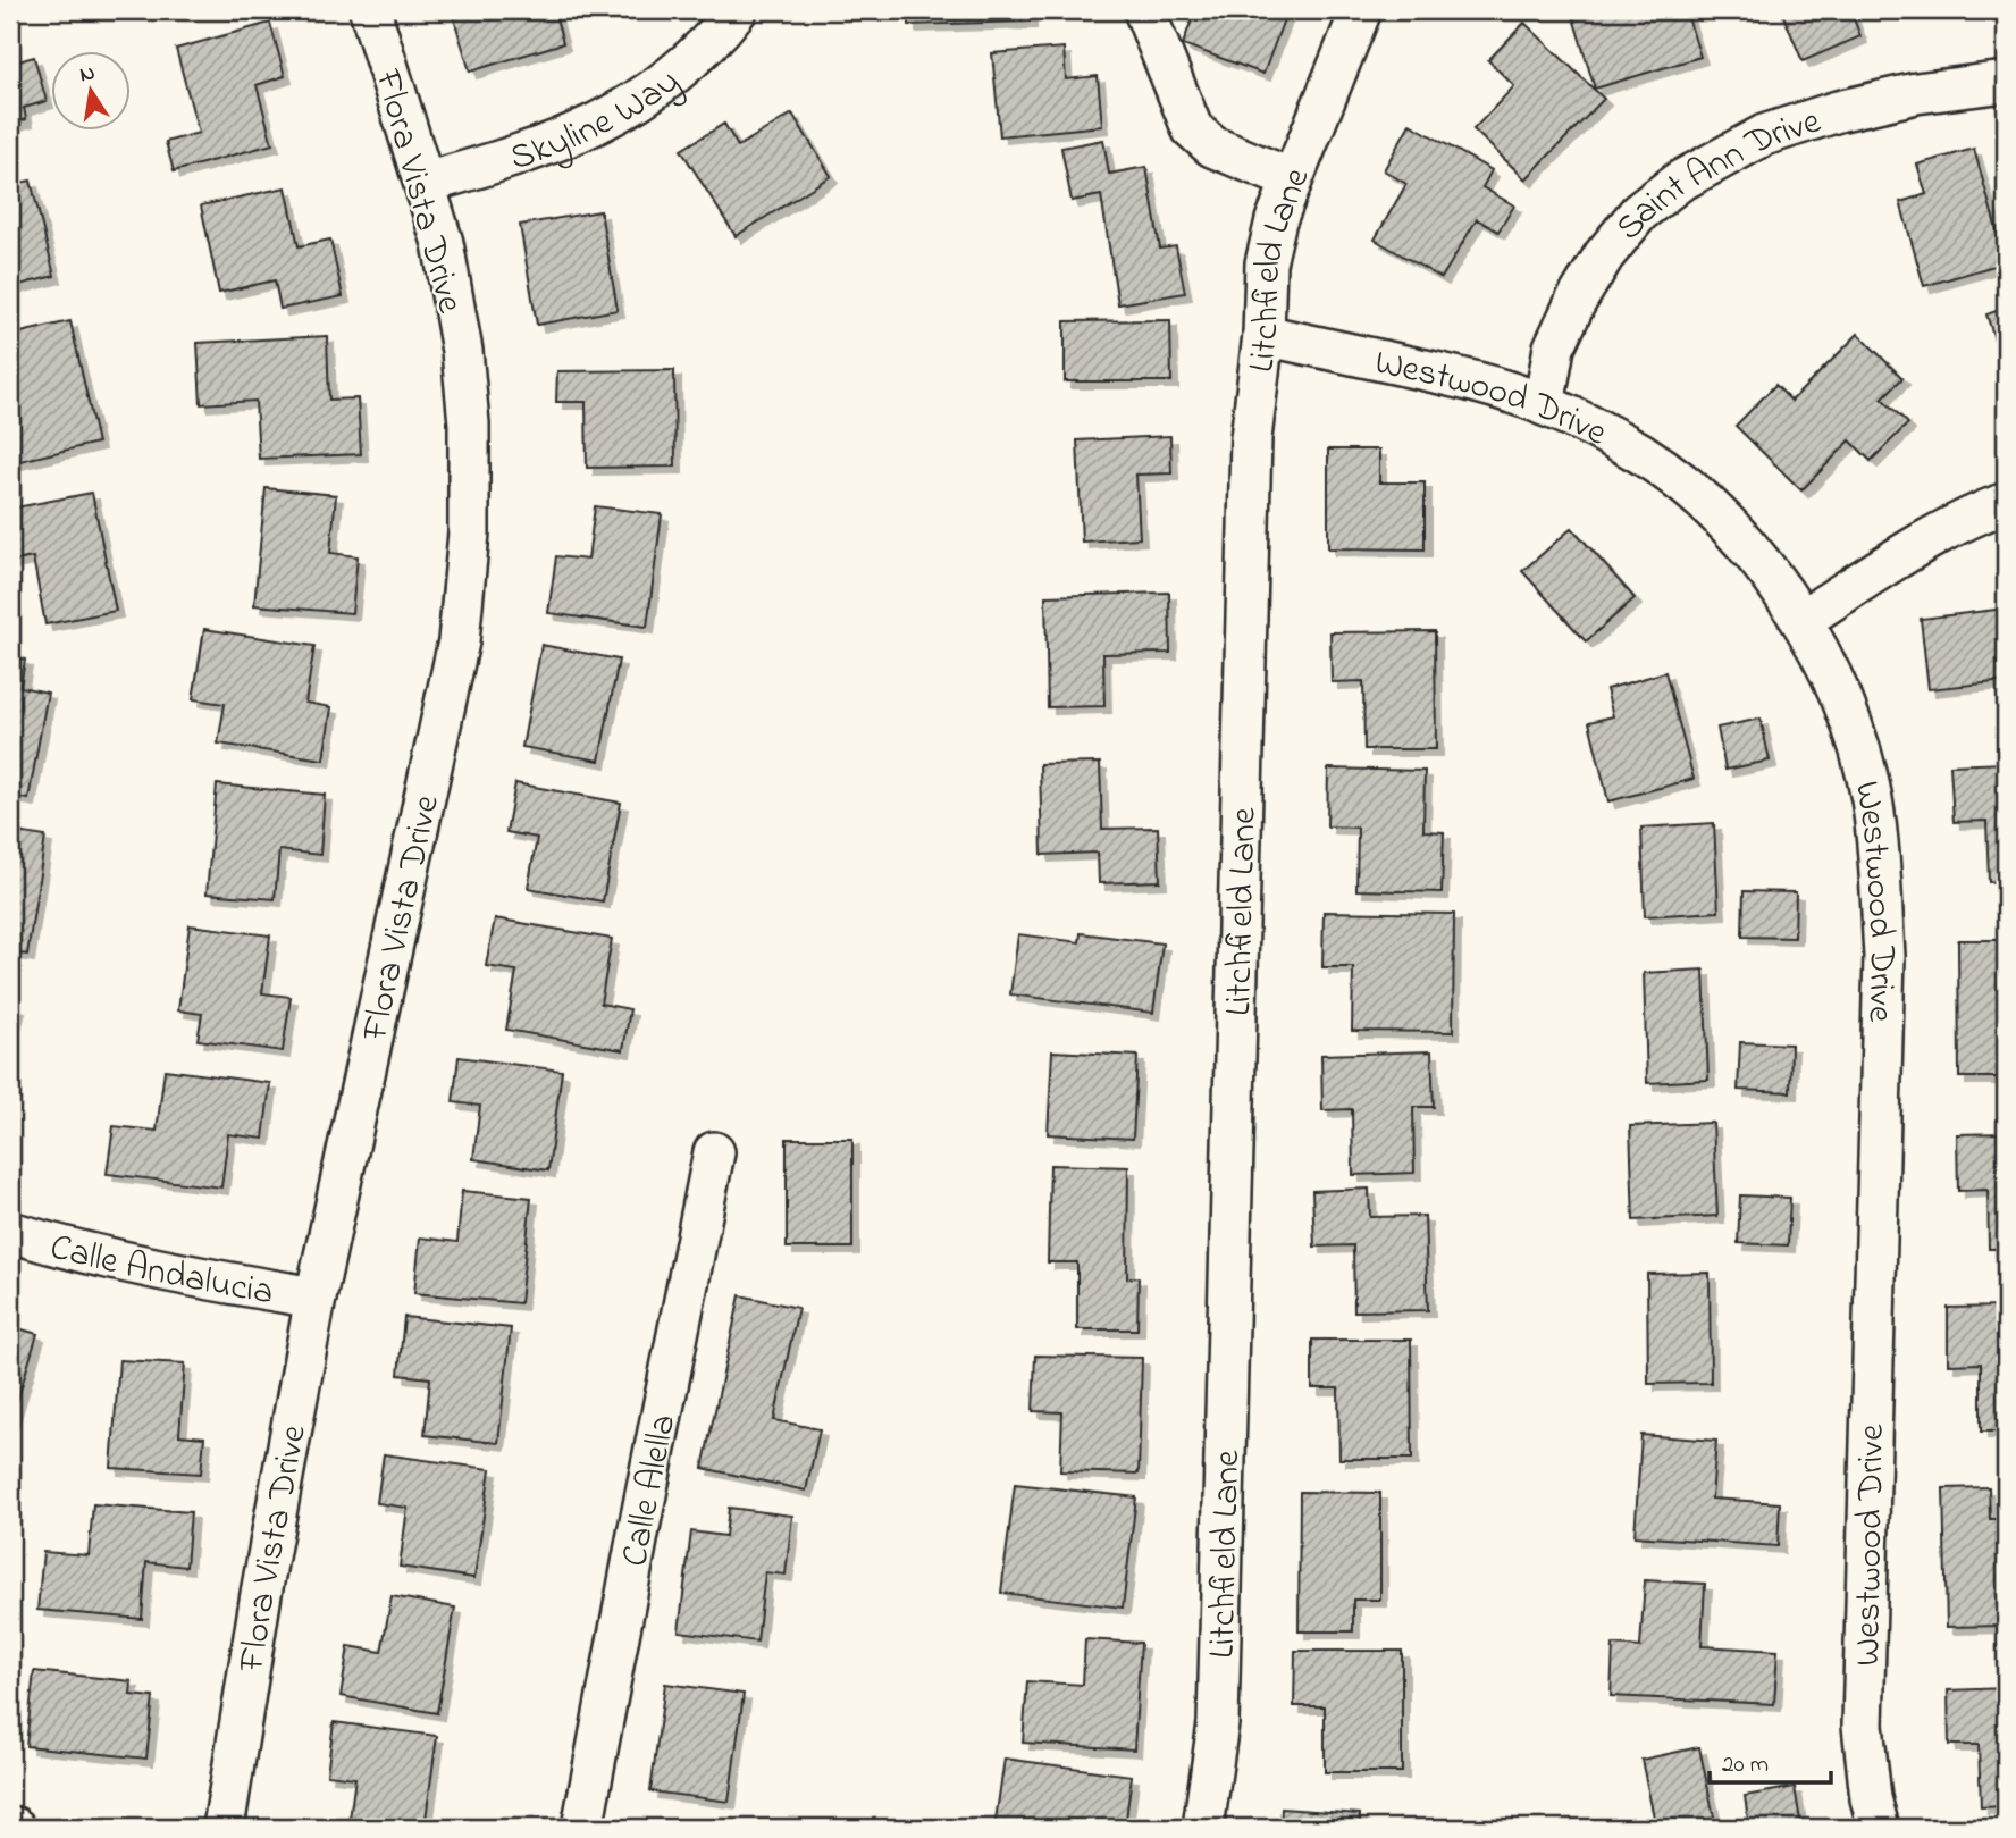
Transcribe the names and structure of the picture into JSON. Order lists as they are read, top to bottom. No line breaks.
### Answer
{"streets":{"street":["Skyline Way","Saint Ann Drive","Flora Vista Drive","Litchfield Lane","Westwood Drive","Calle Andalucia","Calle Alella"]},"crossings":[["Skyline Way","Flora Vista Drive"],["Saint Ann Drive","Westwood Drive"],["Flora Vista Drive","Calle Andalucia"],["Litchfield Lane","Westwood Drive"]],"scale_bar":"20 m","north":"top"}
